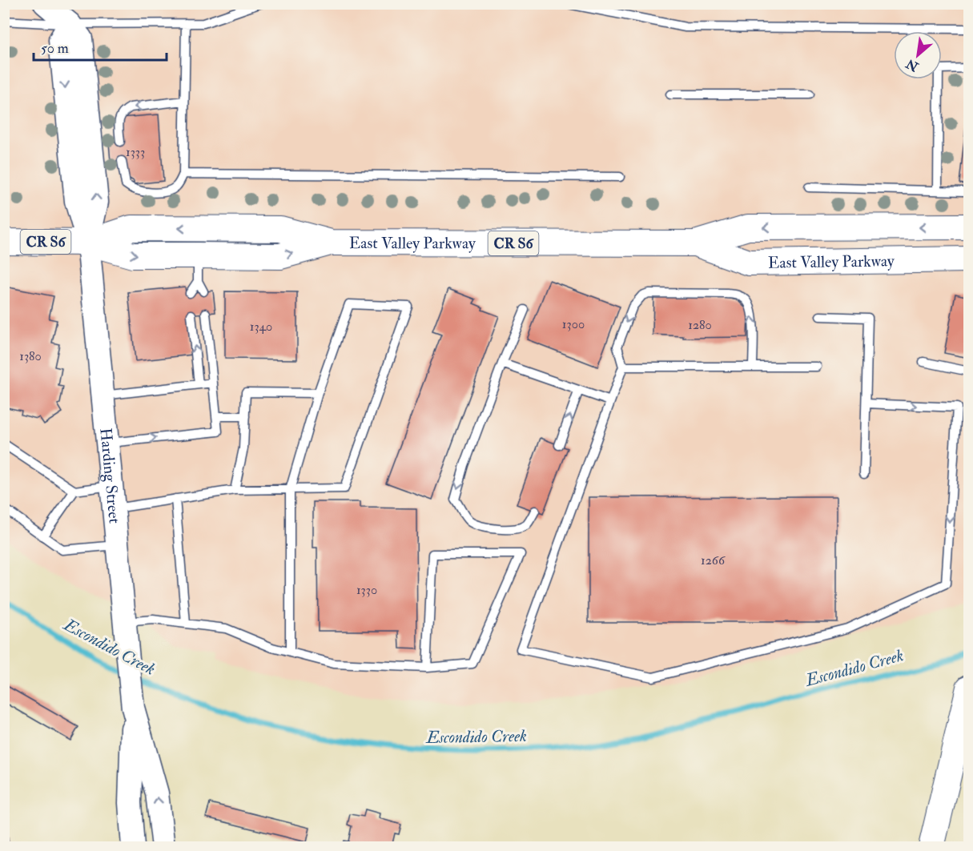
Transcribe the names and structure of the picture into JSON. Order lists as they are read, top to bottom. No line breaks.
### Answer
{"streets":{"main road":["CR S6","East Valley Parkway"],"street":["Harding Street"]},"crossings":[["East Valley Parkway","Harding Street"]],"water":["Escondido Creek"],"house_numbers":["1333","1300","1280","1340","1380","1266","1330"],"scale_bar":"50 m","north":"bottom left"}
